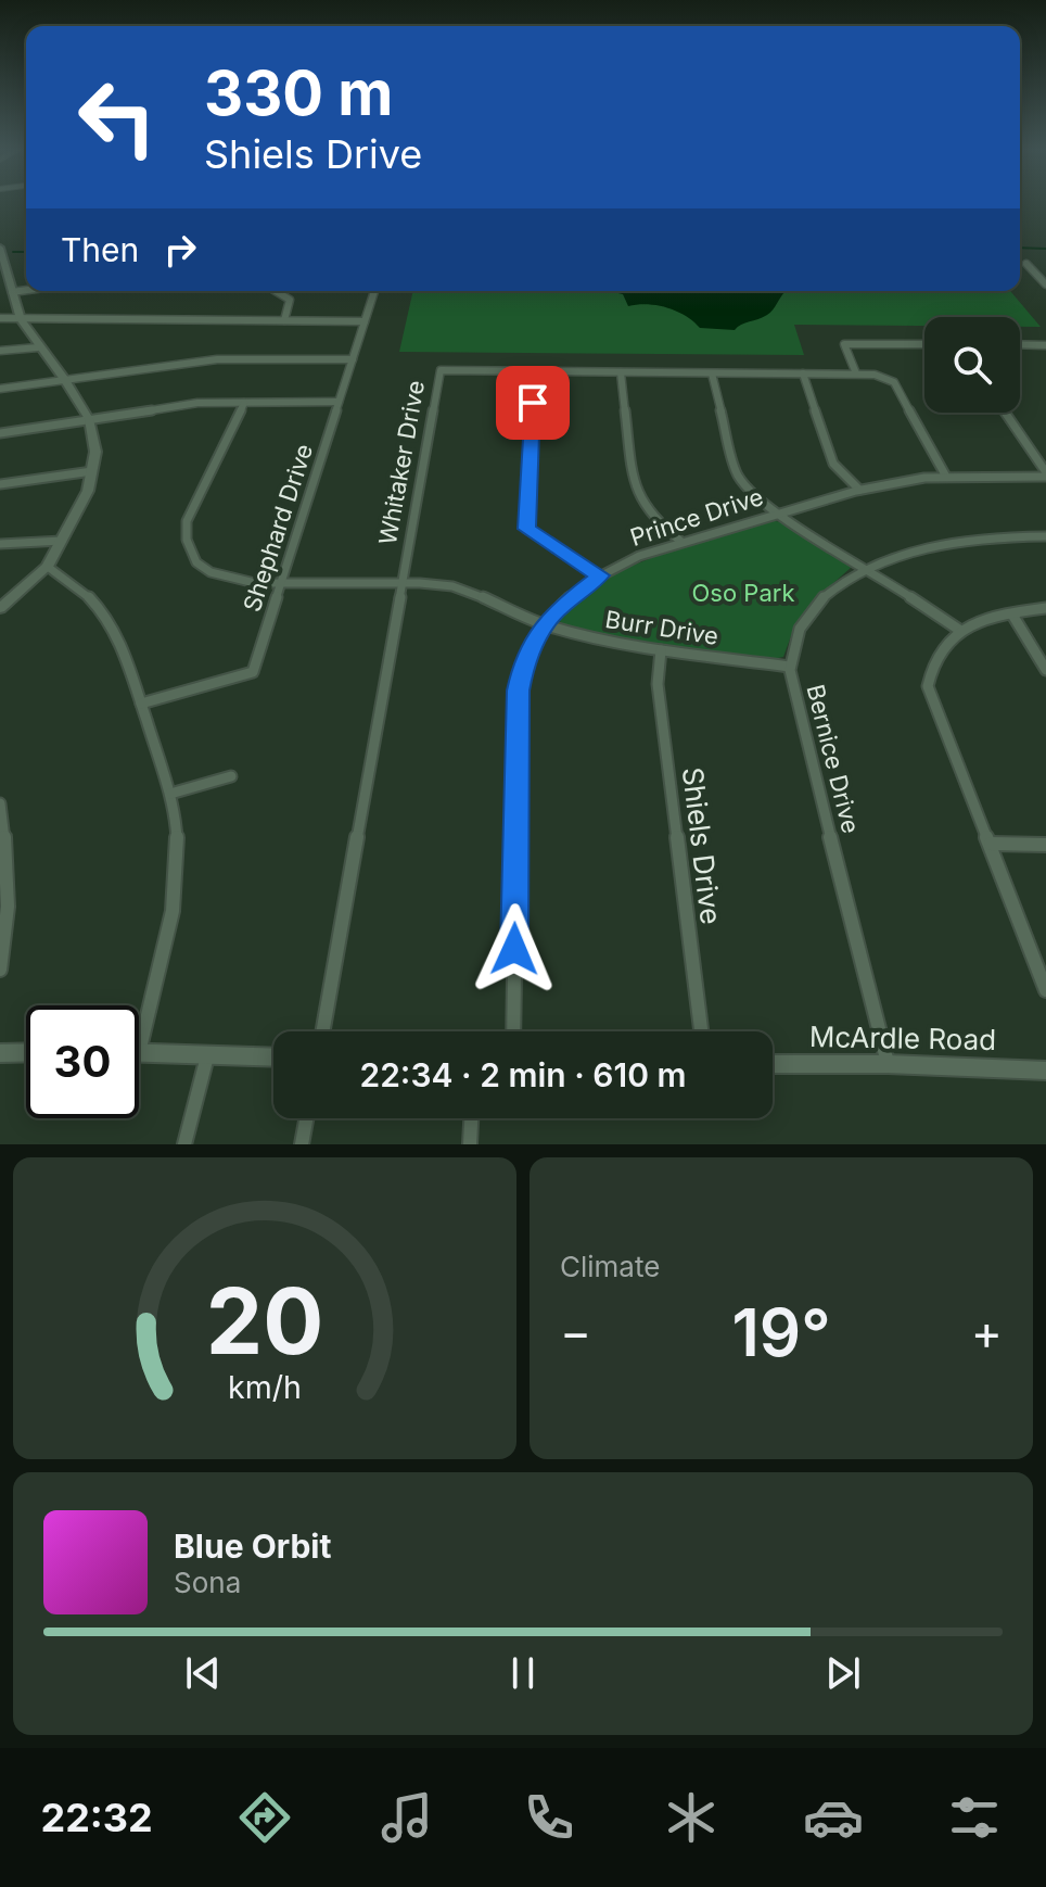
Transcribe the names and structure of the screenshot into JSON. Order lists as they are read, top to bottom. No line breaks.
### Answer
{"streets":{"street":["Whitaker Drive","Prince Drive","Shephard Drive","Burr Drive","Bernice Drive","Shiels Drive","McArdle Road"]},"crossings":[["Whitaker Drive","Prince Drive"],["Whitaker Drive","Burr Drive"],["Prince Drive","Burr Drive"],["Shephard Drive","Burr Drive"],["Burr Drive","Bernice Drive"],["Burr Drive","Shiels Drive"],["Bernice Drive","McArdle Road"]],"parks":["Oso Park"],"page":{"turn":["330 m","Shiels Drive"],"then":"Then","limit":"30","trip":"22:34 · 2 min · 610 m","tile":"Climate","heat":["−","19°","+"],"song":["Blue Orbit","Sona"],"tabs":"22:32","gauge":["20","km/h"]}}
